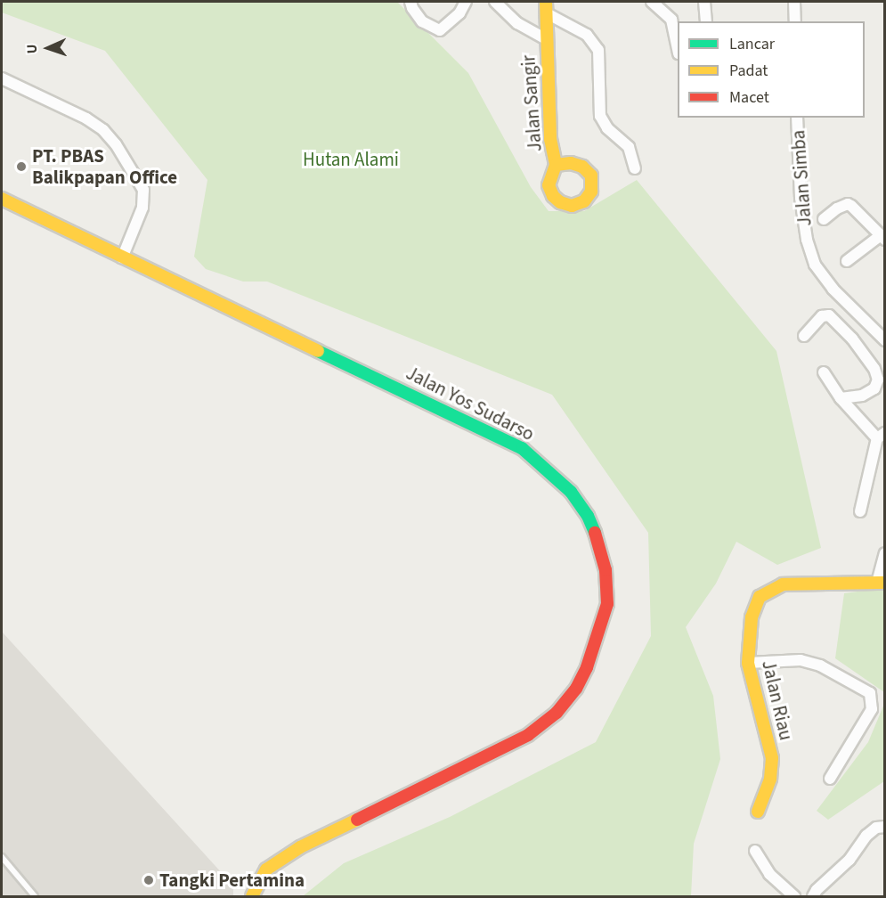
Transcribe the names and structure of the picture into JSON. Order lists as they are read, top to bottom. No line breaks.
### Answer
{"streets":{"main road":["Jalan Sangir","Jalan Yos Sudarso","Jalan Riau"],"street":["Jalan Simba"]},"parks":["Hutan Alami"],"places":["PT. PBAS Balikpapan Office","Tangki Pertamina"],"legend":["Lancar","Padat","Macet"],"north":"left"}
